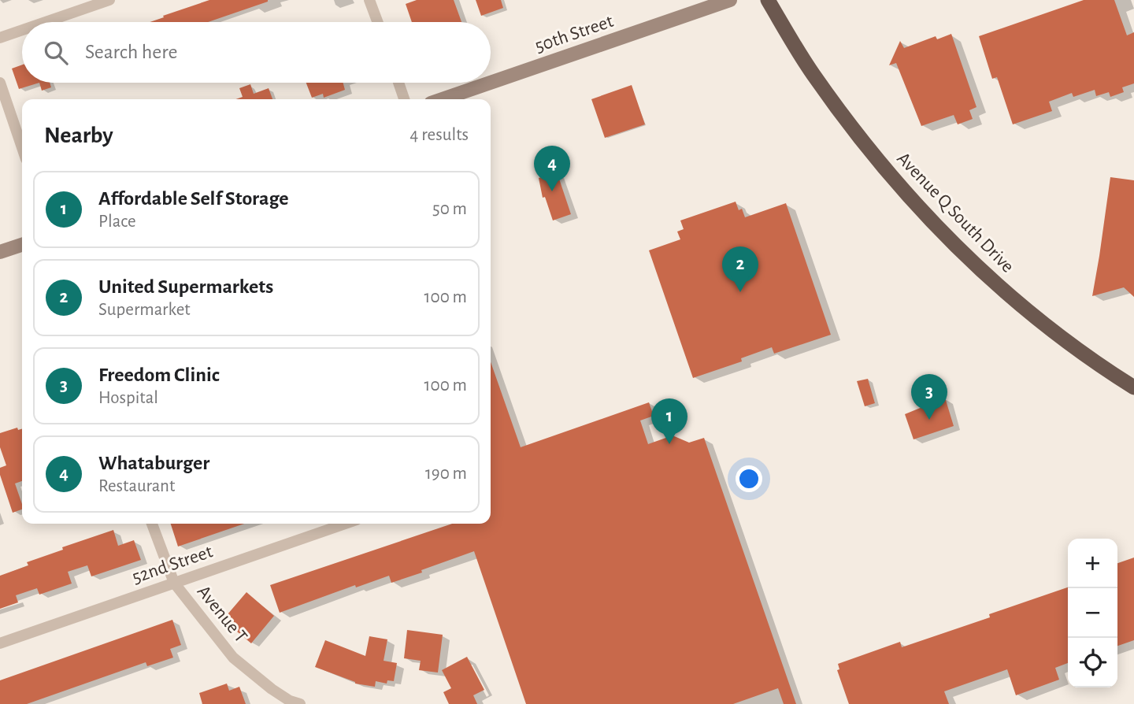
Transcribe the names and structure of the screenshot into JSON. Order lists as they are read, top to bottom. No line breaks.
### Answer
{"streets":{"highway":["Avenue Q South Drive"],"main road":["50th Street"],"street":["52nd Street","Avenue T"]},"crossings":[["52nd Street","Avenue T"]],"page":{"search":"Search here","heading":["Nearby","4 results"],"pins":["4","2","3","1"],"list":[{"mark":"1","name":"Affordable Self Storage","note":"Place","value":"50 m"},{"mark":"2","name":"United Supermarkets","note":"Supermarket","value":"100 m"},{"mark":"3","name":"Freedom Clinic","note":"Hospital","value":"100 m"},{"mark":"4","name":"Whataburger","note":"Restaurant","value":"190 m"}],"map_buttons":["+","−"]}}
